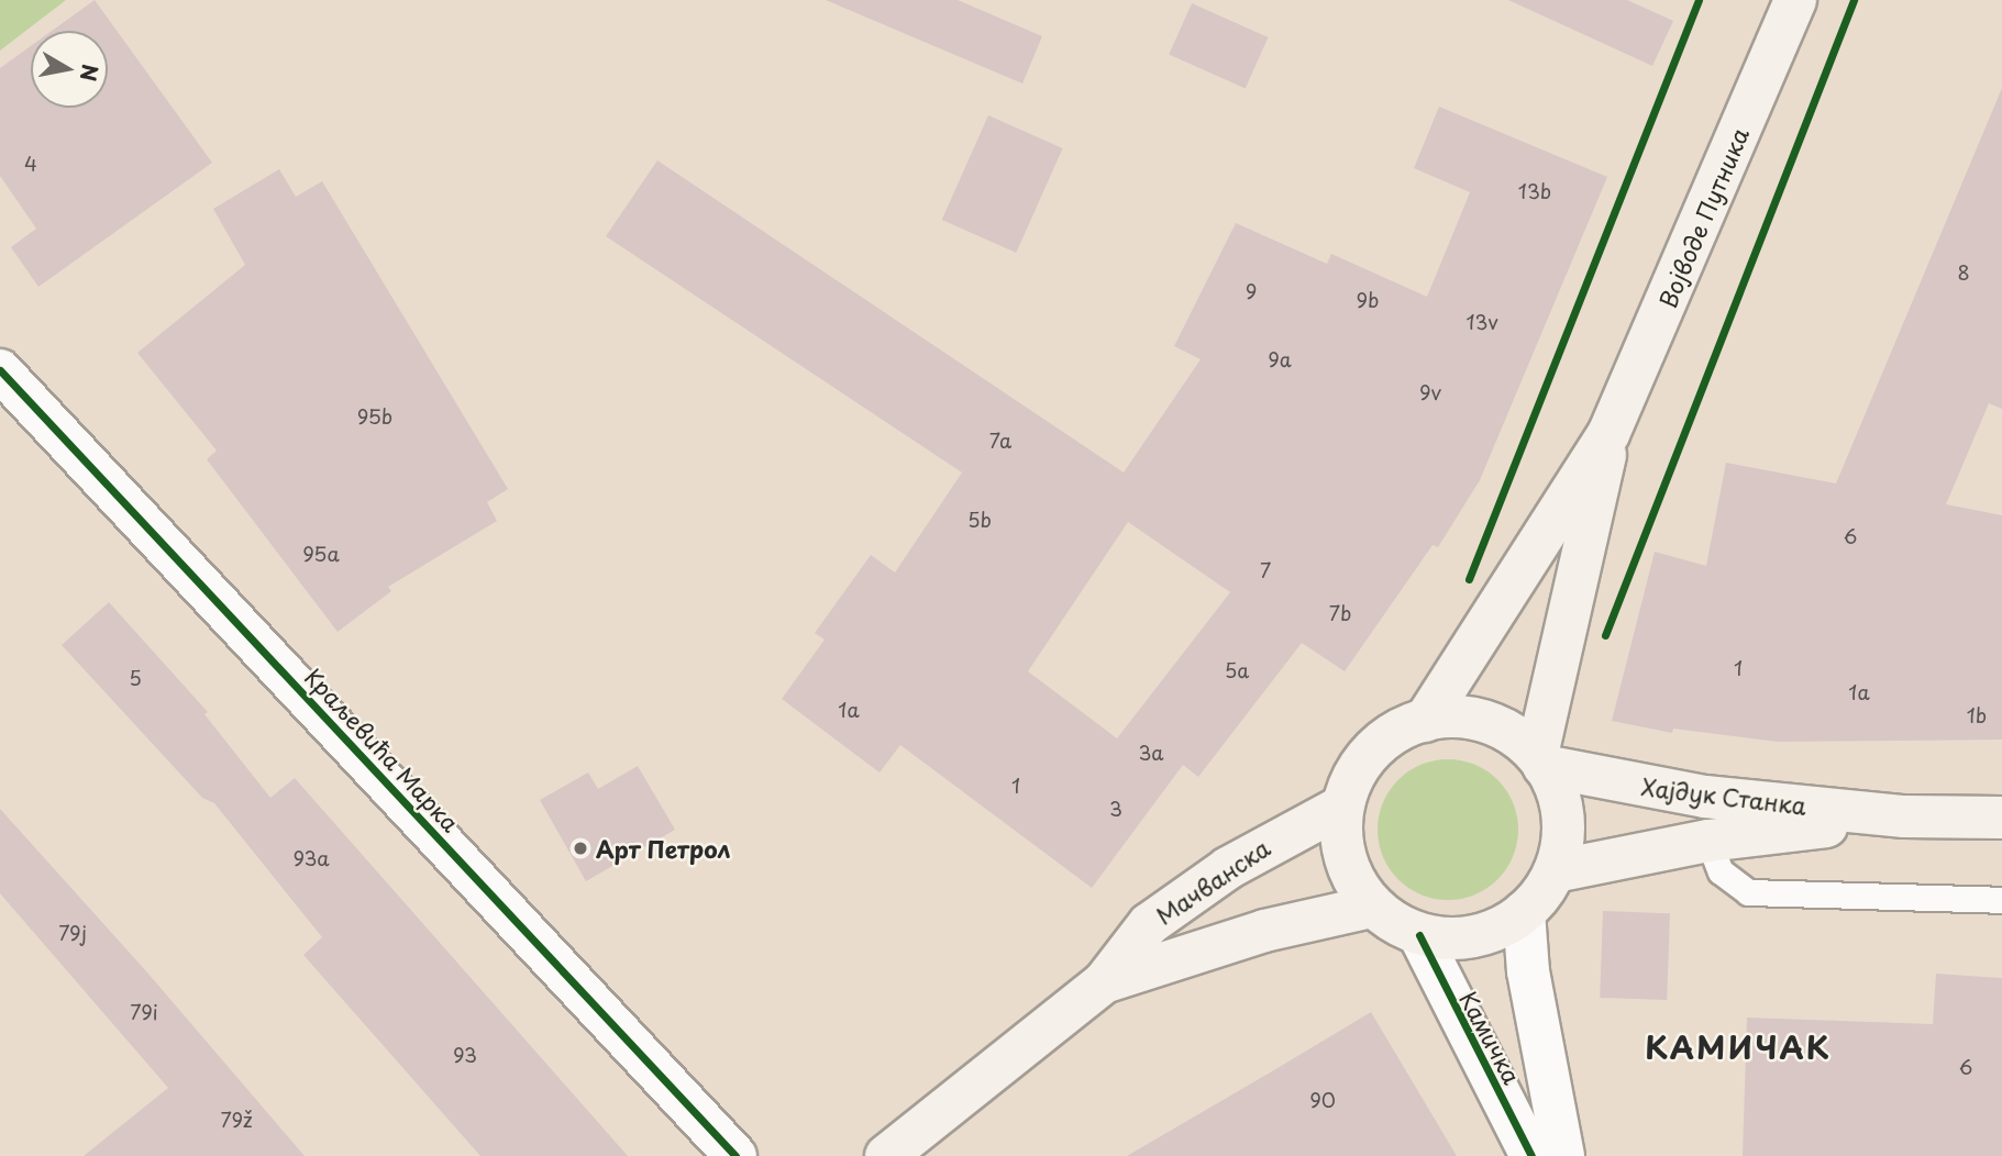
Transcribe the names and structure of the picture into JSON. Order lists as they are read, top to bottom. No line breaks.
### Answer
{"streets":{"main road":["Војводе Путника","Хајдук Станка","Мачванска"],"street":["Краљевића Марка","Камичка"]},"crossings":[["Војводе Путника","Хајдук Станка"],["Војводе Путника","Мачванска"],["Војводе Путника","Камичка"],["Хајдук Станка","Мачванска"],["Хајдук Станка","Камичка"],["Мачванска","Камичка"]],"districts":["КАМИЧАК"],"places":["Арт Петрол"],"house_numbers":["4","13b","8","9","9b","13v","9a","9v","95b","7a","5b","6","95a","7","7b","1","5a","5","1a","1a","1b","3a","1","3","93a","79j","79i","93","6","90","79ž"],"north":"right"}
